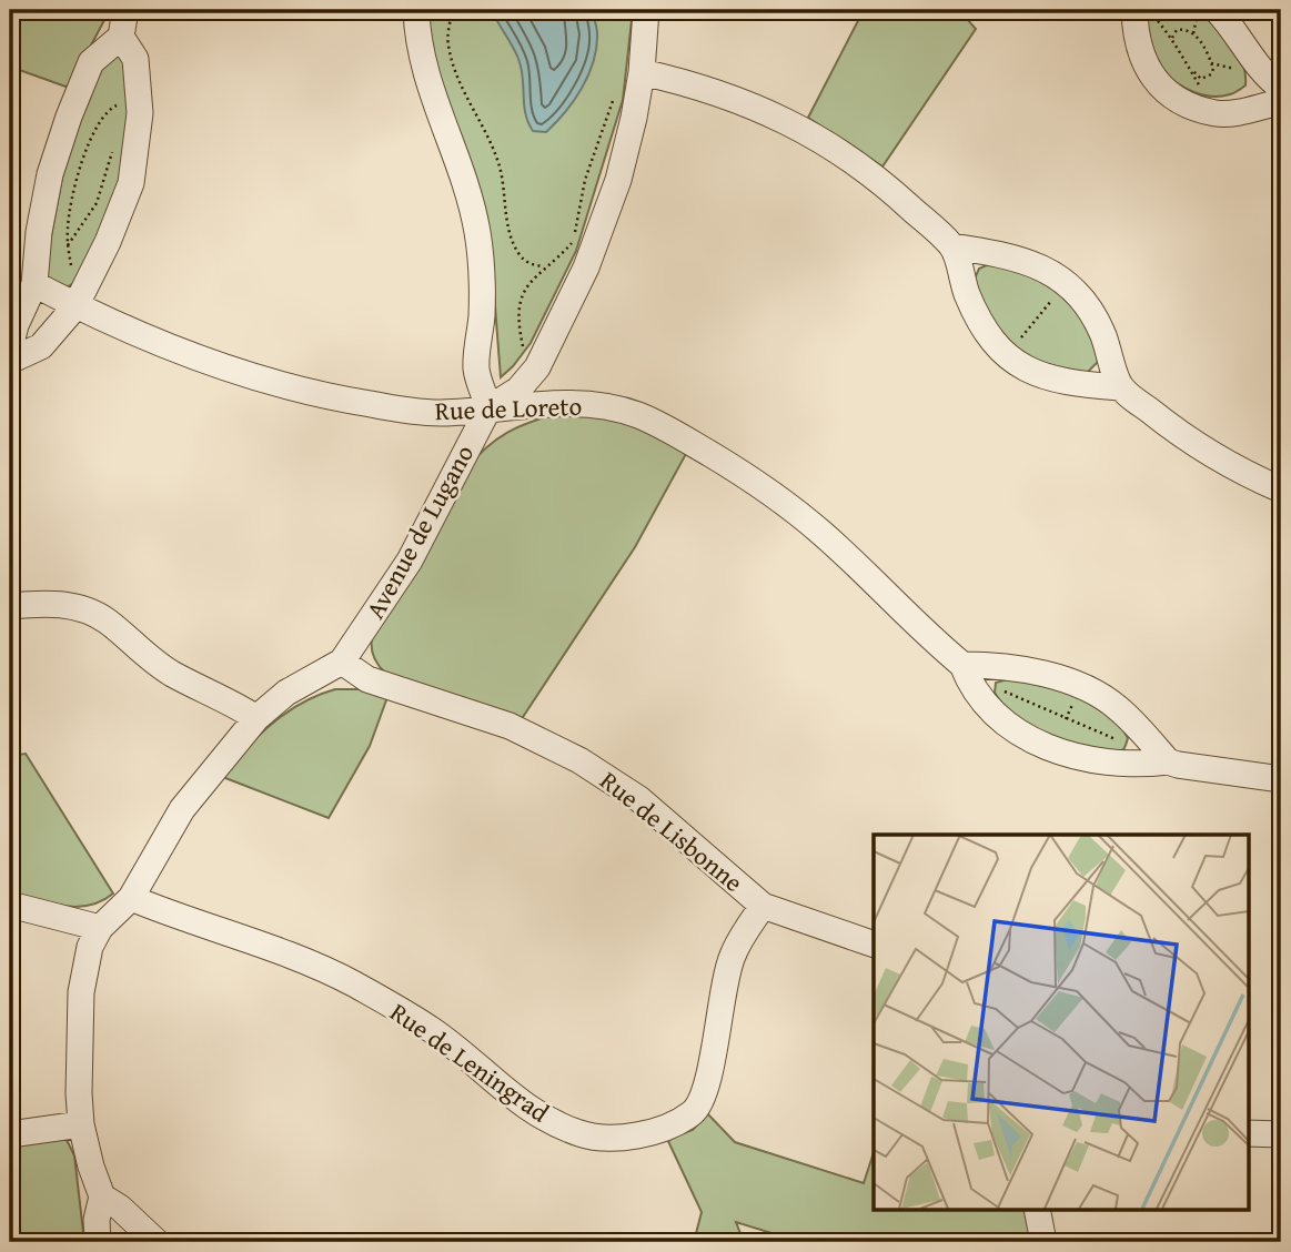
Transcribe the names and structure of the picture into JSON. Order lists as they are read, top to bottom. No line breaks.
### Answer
{"streets":{"street":["Rue de Loreto","Avenue de Lugano","Rue de Lisbonne","Rue de Leningrad"]},"crossings":[["Rue de Loreto","Avenue de Lugano"],["Avenue de Lugano","Rue de Lisbonne"],["Avenue de Lugano","Rue de Leningrad"],["Rue de Lisbonne","Rue de Leningrad"]]}
